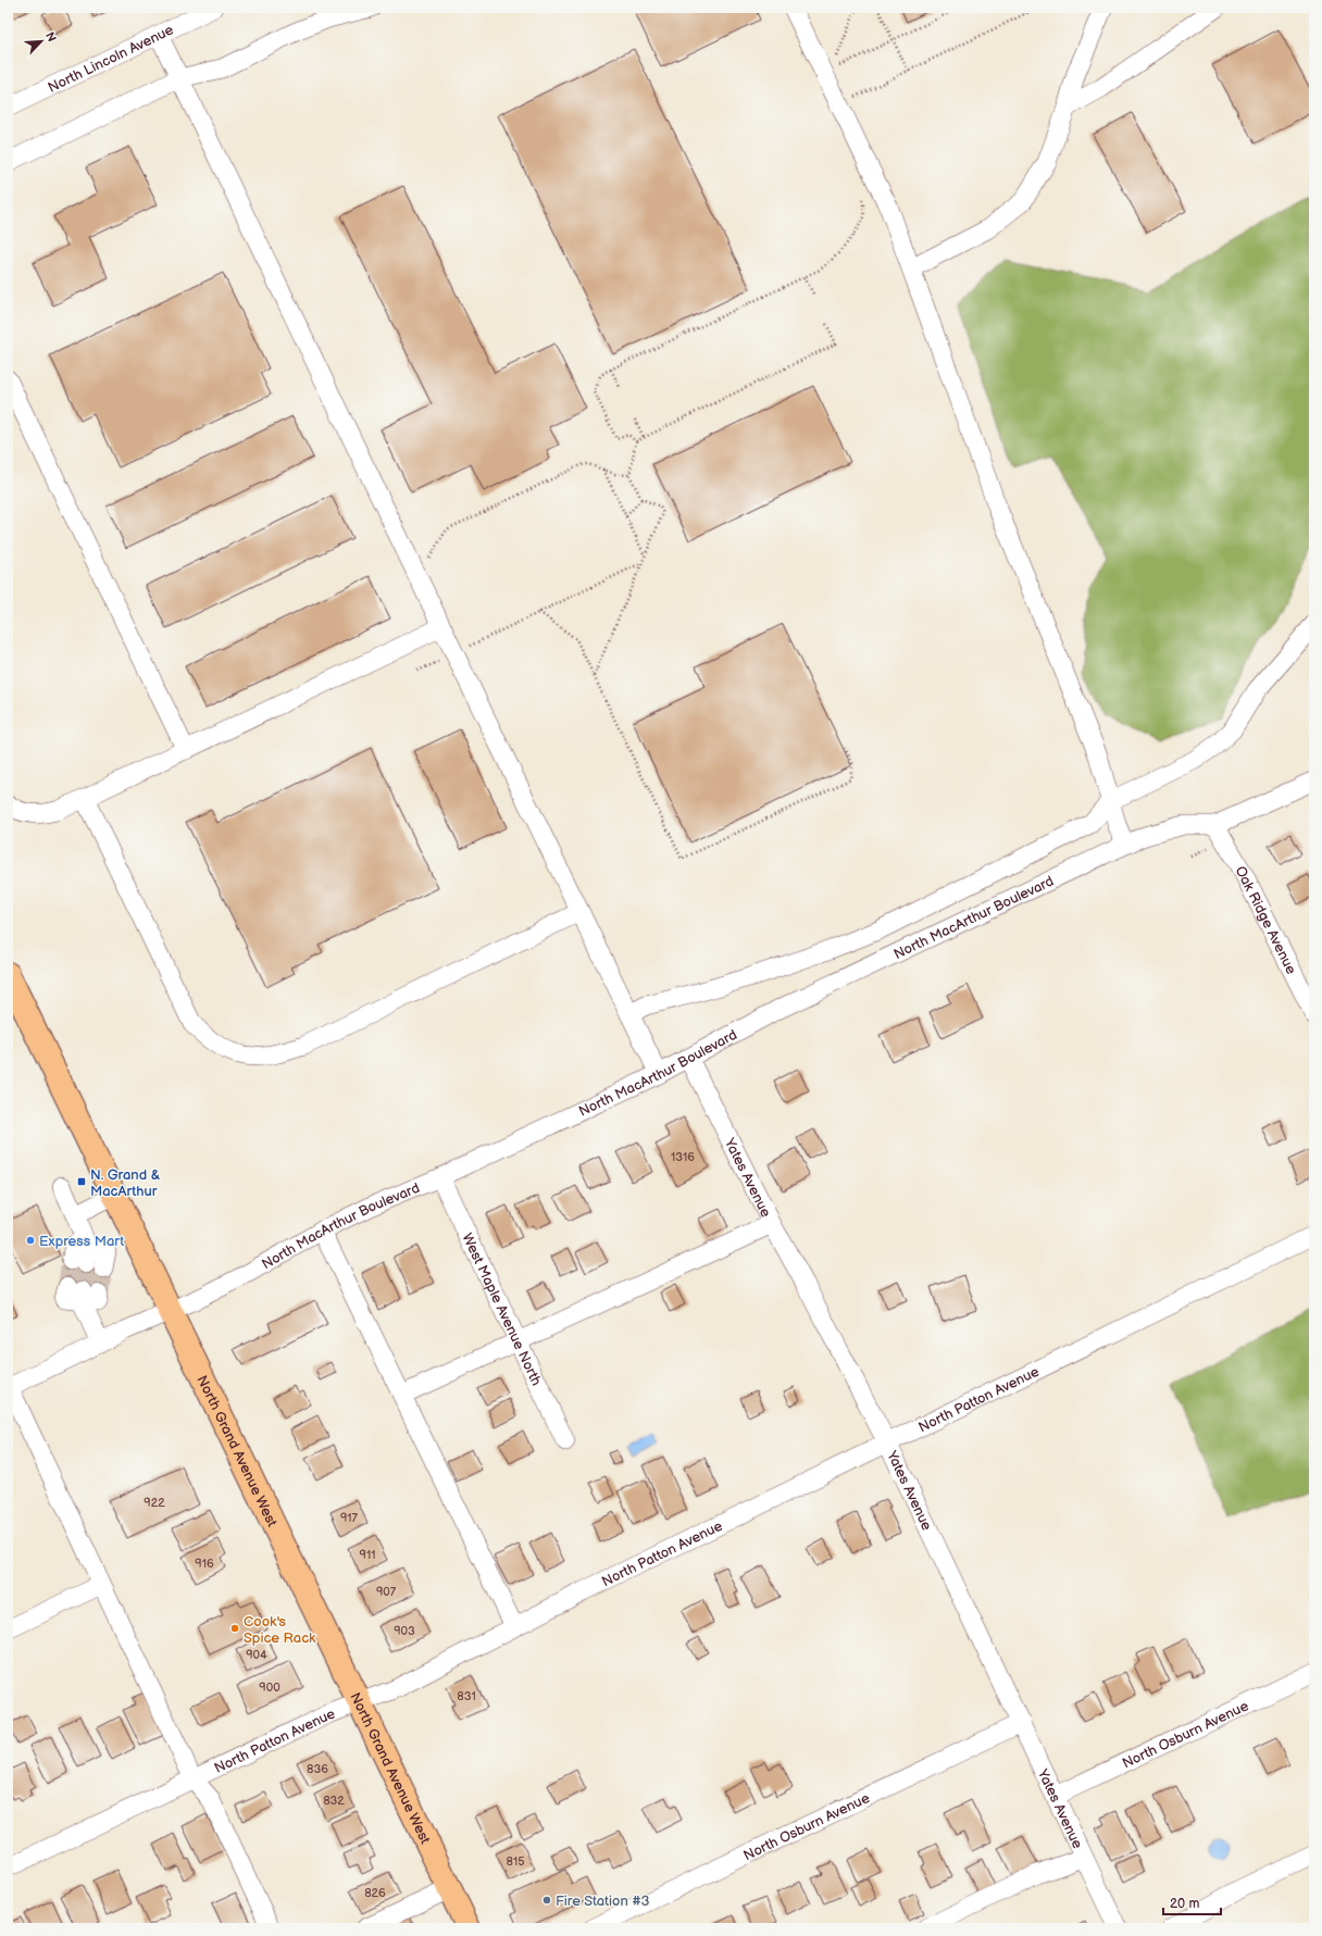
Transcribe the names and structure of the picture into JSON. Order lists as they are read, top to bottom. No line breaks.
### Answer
{"streets":{"main road":["North Grand Avenue West"],"street":["North Lincoln Avenue","North MacArthur Boulevard","Oak Ridge Avenue","Yates Avenue","West Maple Avenue North","North Patton Avenue","North Osburn Avenue"]},"crossings":[["North MacArthur Boulevard","Oak Ridge Avenue"],["North MacArthur Boulevard","Yates Avenue"],["North MacArthur Boulevard","West Maple Avenue North"],["North MacArthur Boulevard","North Grand Avenue West"],["Yates Avenue","North Patton Avenue"],["Yates Avenue","North Osburn Avenue"],["North Patton Avenue","North Grand Avenue West"]],"places":{"transit":["N. Grand & MacArthur"],"other":["Express Mart","Cook's Spice Rack","Fire Station #3"]},"house_numbers":["1316","922","917","911","916","907","903","904","900","831","836","832","815","826"],"scale_bar":"20 m","north":"top right"}
